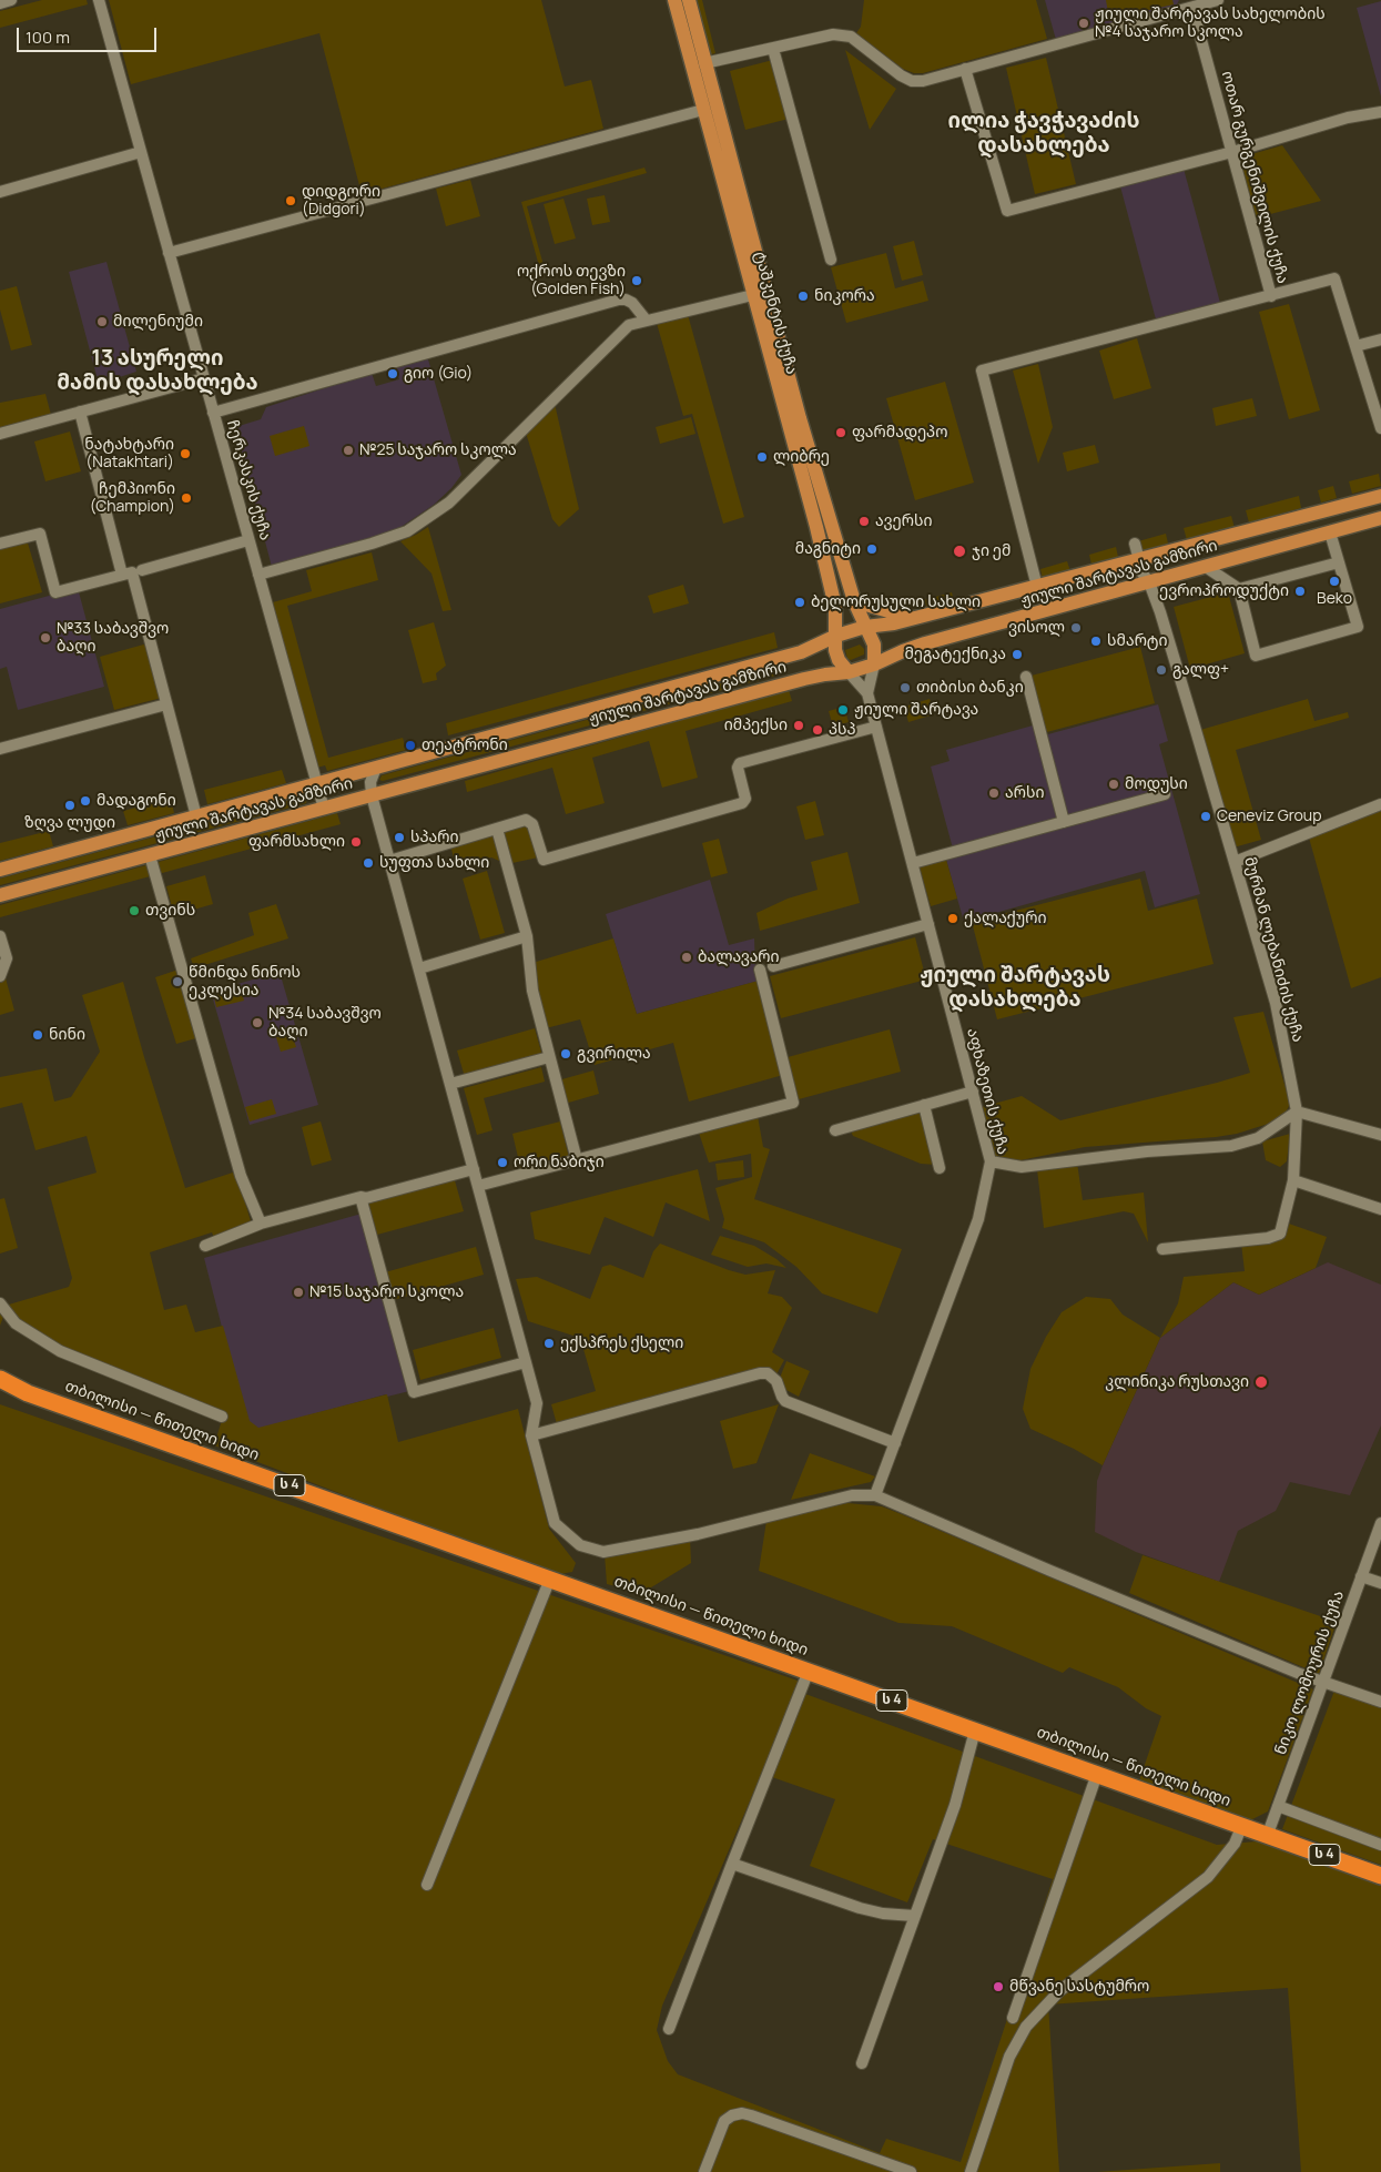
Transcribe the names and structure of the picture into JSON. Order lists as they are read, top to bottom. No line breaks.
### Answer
{"streets":{"highway":["თბილისი — წითელი ხიდი","ს 4"],"main road":["ტაშკენტის ქუჩა","ჟიული შარტავას გამზირი"],"street":["ოთარ გურგენიშვილის ქუჩა","ჩერკასკის ქუჩა","მურმან ლებანიძის ქუჩა","აფხაზეთის ქუჩა","ნიკო ლომოურის ქუჩა"]},"crossings":[["ტაშკენტის ქუჩა","ჟიული შარტავას გამზირი"],["ტაშკენტის ქუჩა","აფხაზეთის ქუჩა"],["ჩერკასკის ქუჩა","ჟიული შარტავას გამზირი"],["ჟიული შარტავას გამზირი","მურმან ლებანიძის ქუჩა"],["ჟიული შარტავას გამზირი","აფხაზეთის ქუჩა"],["თბილისი — წითელი ხიდი","ნიკო ლომოურის ქუჩა"]],"districts":["ილია ჭავჭავაძის დასახლება","13 ასურელი მამის დასახლება","ჟიული შარტავას დასახლება"],"places":["ჟიული შარტავას სახელობის №4 საჯარო სკოლა","დიდგორი (Didgori)","ოქროს თევზი (Golden Fish)","ნიკორა","მილენიუმი","გიო (Gio)","ფარმადეპო","№25 საჯარო სკოლა","ნატახტარი (Natakhtari)","ლიბრე","ჩემპიონი (Champion)","ავერსი","მაგნიტი","ჯი ემ","Beko","ევროპროდუქტი","ბელორუსული სახლი","ვისოლ","№33 საბავშვო ბაღი","სმარტი","მეგატექნიკა","გალფ+","თიბისი ბანკი","ჟიული შარტავა","იმპექსი","პსპ","თეატრონი","მოდუსი","არსი","მადაგონი","ზღვა ლუდი","Ceneviz Group","სპარი","ფარმსახლი","სუფთა სახლი","თვინს","ქალაქური","ბალავარი","წმინდა ნინოს ეკლესია","№34 საბავშვო ბაღი","ნინი","გვირილა","ორი ნაბიჯი","№15 საჯარო სკოლა","ექსპრეს ქსელი","კლინიკა რუსთავი","მწვანე სასტუმრო"],"scale_bar":"100 m"}
